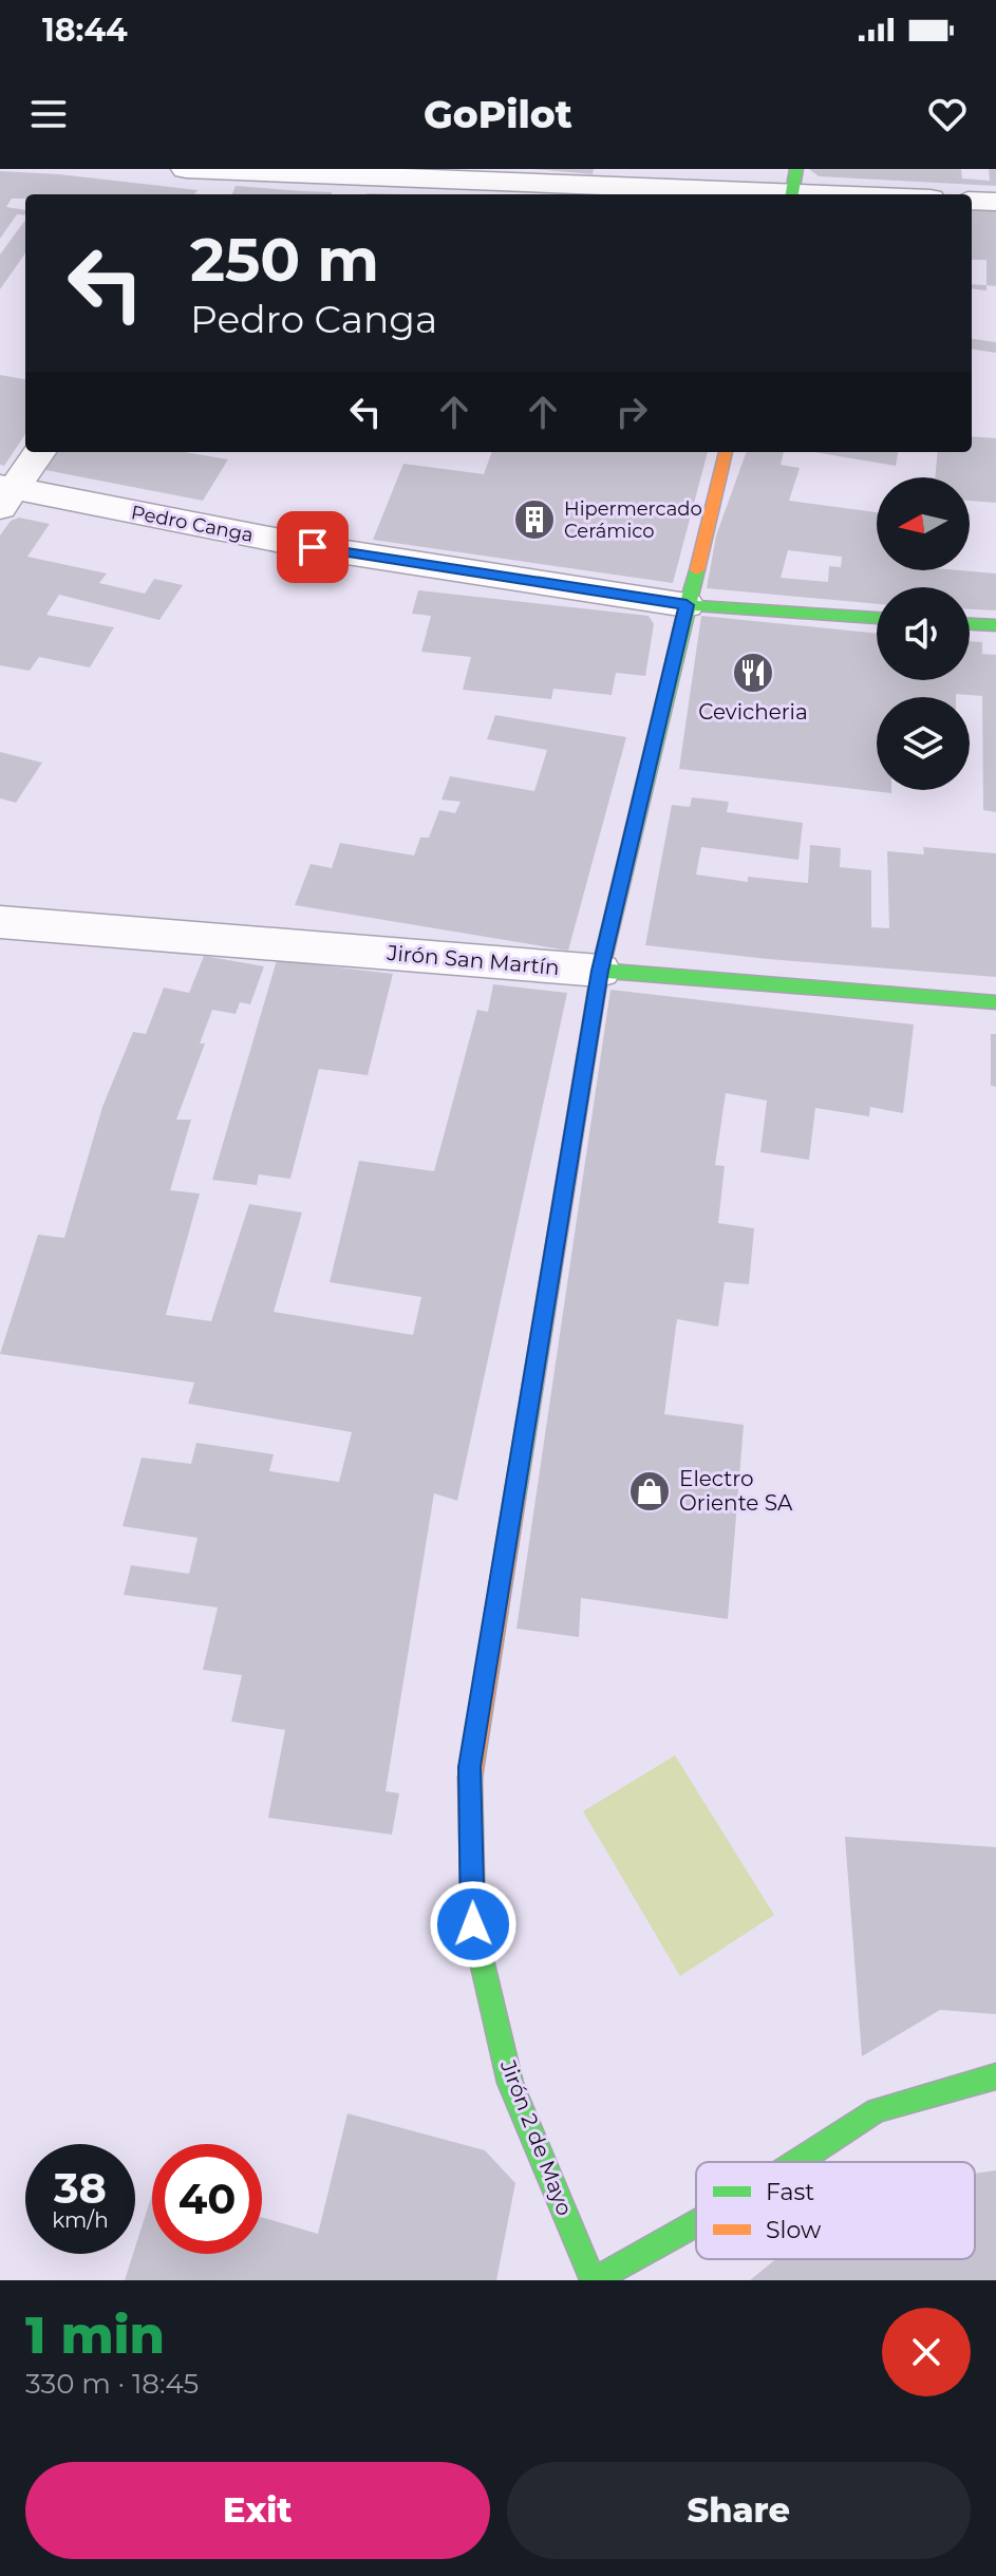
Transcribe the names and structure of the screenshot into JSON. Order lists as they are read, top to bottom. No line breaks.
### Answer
{"streets":{"street":["Pedro Canga","Jirón San Martín","Jirón 2 de Mayo"]},"crossings":[["Pedro Canga","Jirón 2 de Mayo"],["Jirón San Martín","Jirón 2 de Mayo"]],"places":{"building":["Hipermercado Cerámico"],"restaurant":["Cevicheria"],"shop":["Electro Oriente SA"]},"legend":["Fast","Slow"],"north":"left","page":{"status":"18:44","header":"GoPilot","turn":["250 m","Pedro Canga"],"speed":"38 km/h","limit":"40","heading":["1 min","330 m · 18:45"],"buttons":["Exit","Share"]}}
